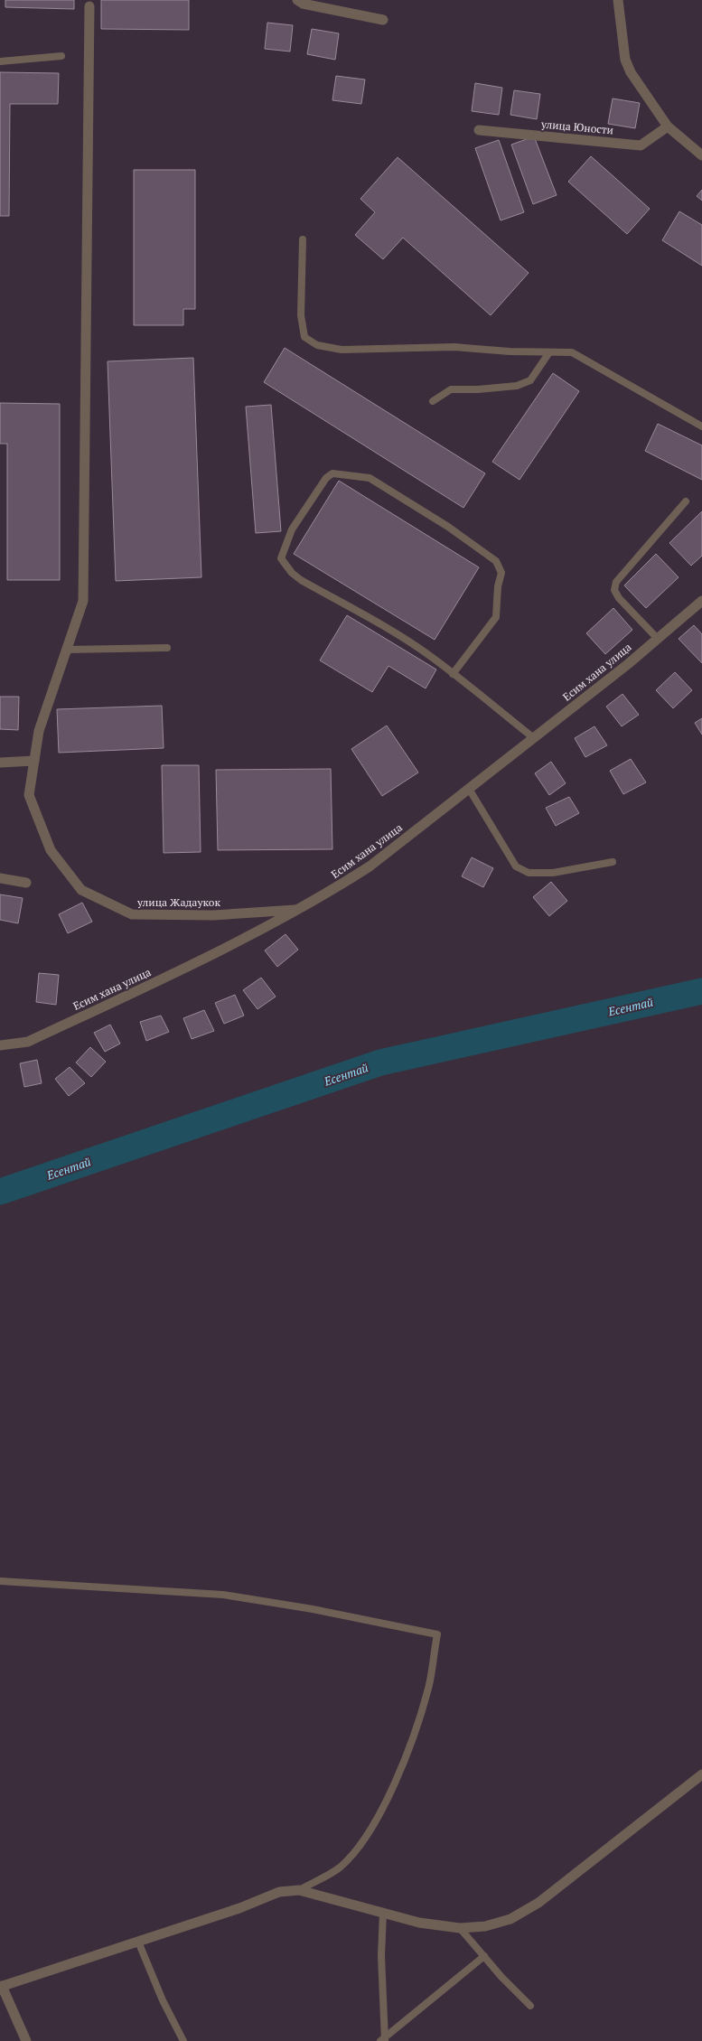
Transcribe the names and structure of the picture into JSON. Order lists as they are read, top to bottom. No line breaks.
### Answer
{"streets":{"street":["улица Юности","Есим хана улица","улица Жадаукок"]},"crossings":[["Есим хана улица","улица Жадаукок"]],"water":["Есентай"]}
